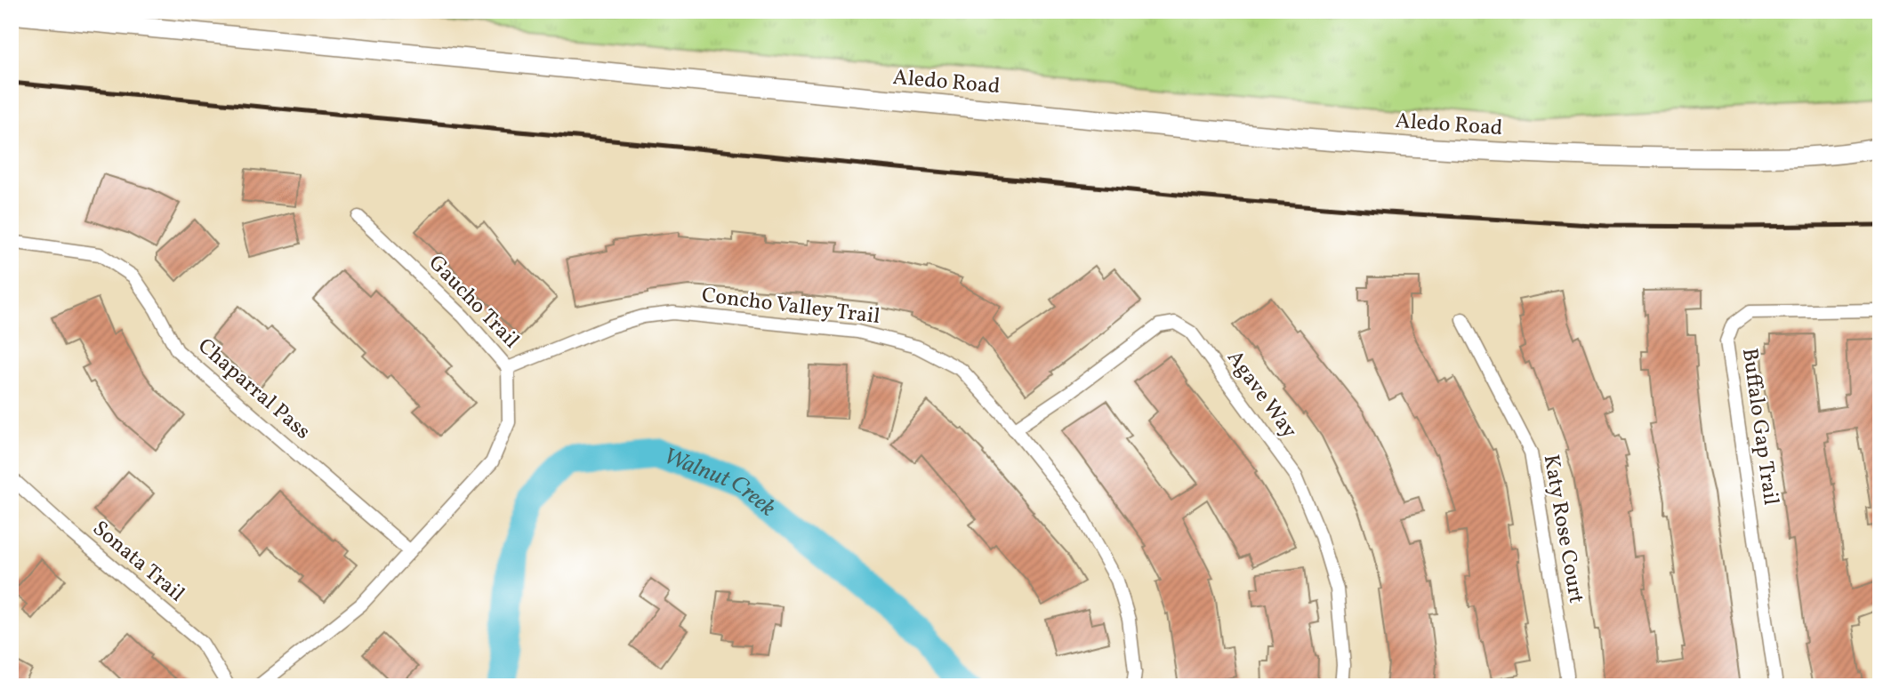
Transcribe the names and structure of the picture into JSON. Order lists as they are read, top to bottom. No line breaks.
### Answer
{"streets":{"street":["Aledo Road","Gaucho Trail","Concho Valley Trail","Chaparral Pass","Agave Way","Buffalo Gap Trail","Katy Rose Court","Sonata Trail"]},"crossings":[["Gaucho Trail","Concho Valley Trail"],["Gaucho Trail","Chaparral Pass"],["Concho Valley Trail","Agave Way"]],"water":["Walnut Creek"]}
